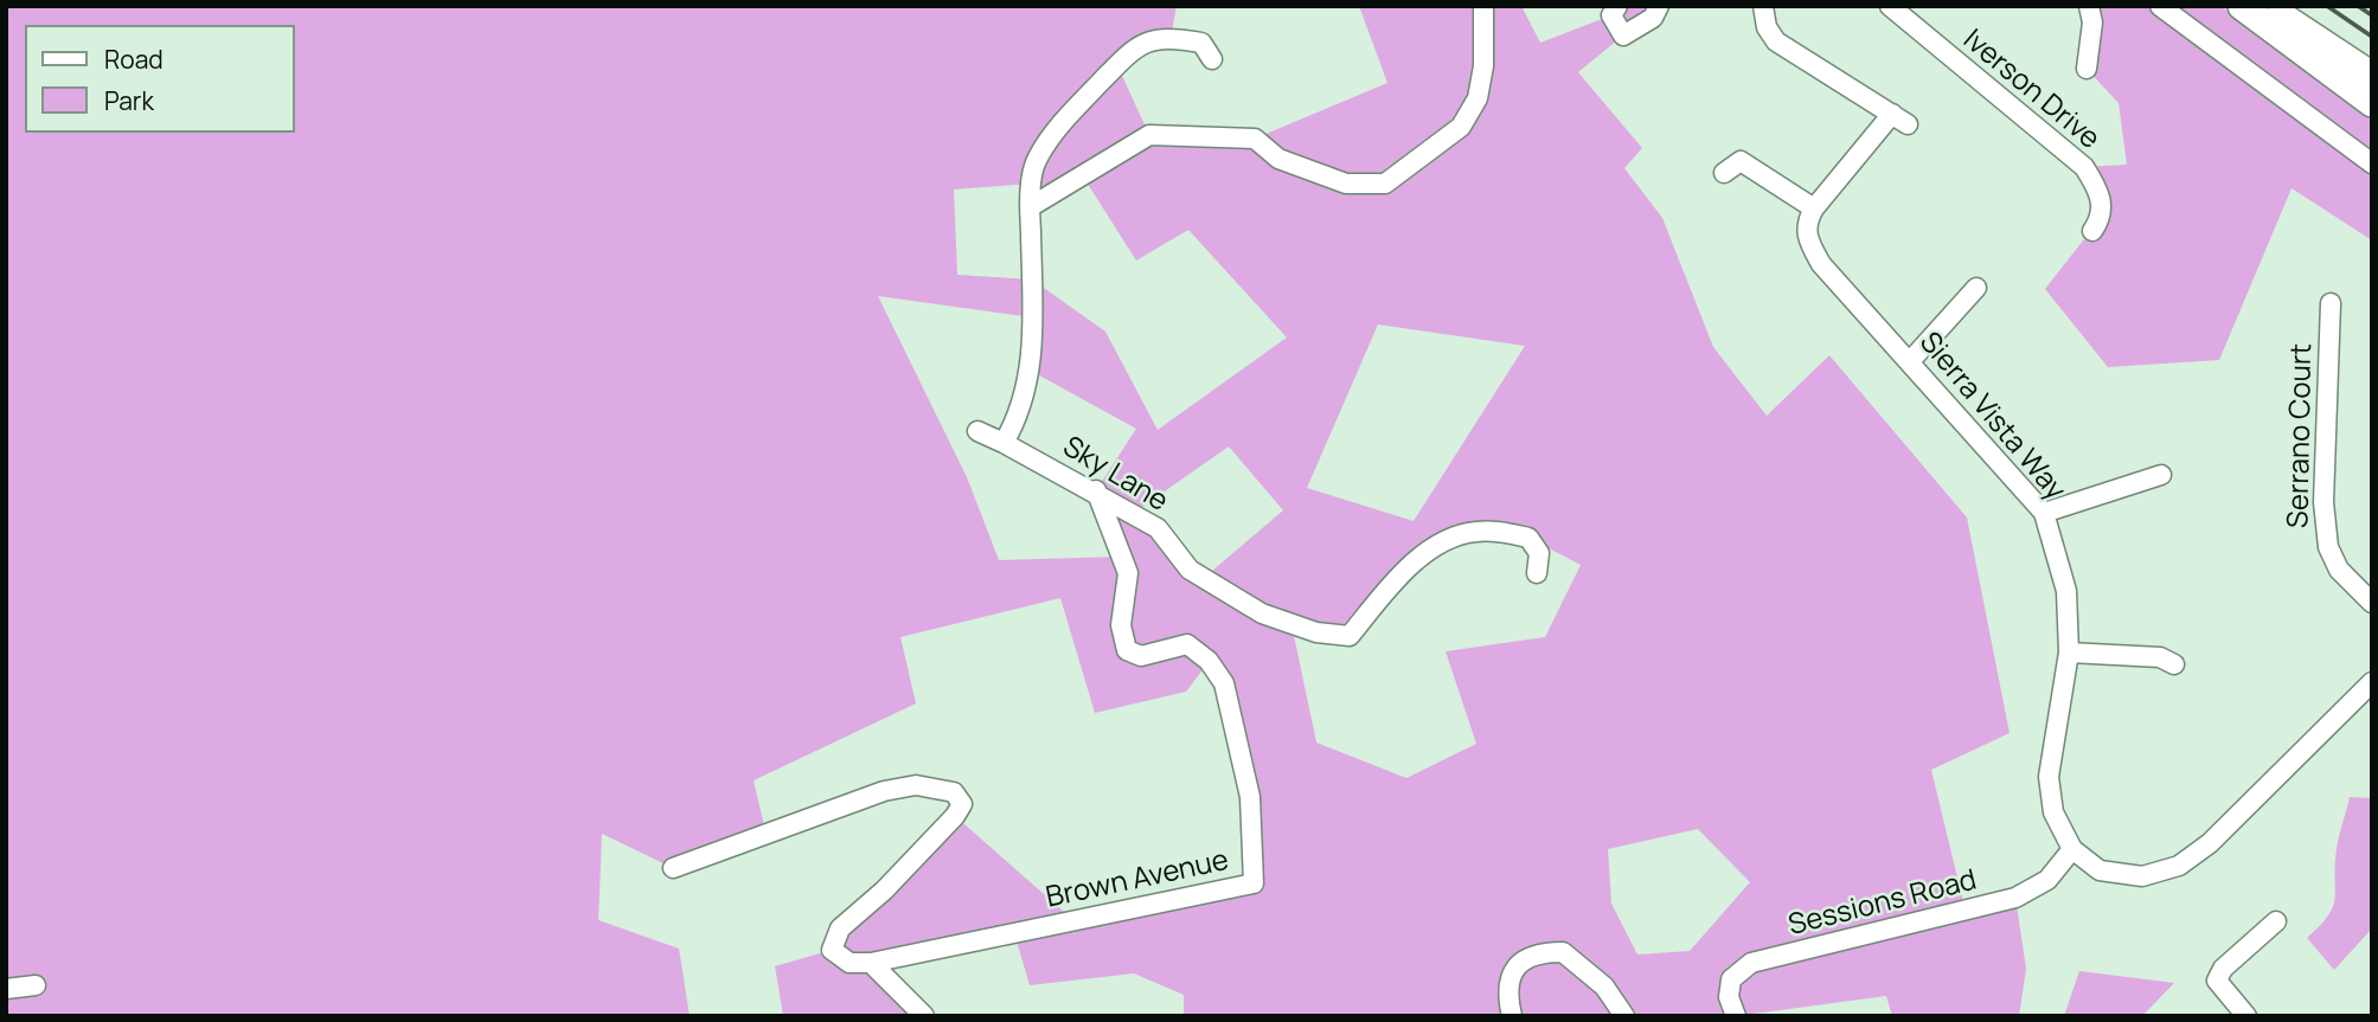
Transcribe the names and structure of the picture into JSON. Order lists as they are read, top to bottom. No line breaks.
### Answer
{"streets":{"street":["Iverson Drive","Sierra Vista Way","Serrano Court","Sky Lane","Brown Avenue","Sessions Road"]},"crossings":[["Sierra Vista Way","Sessions Road"],["Sky Lane","Brown Avenue"]],"legend":["Road","Park"]}
